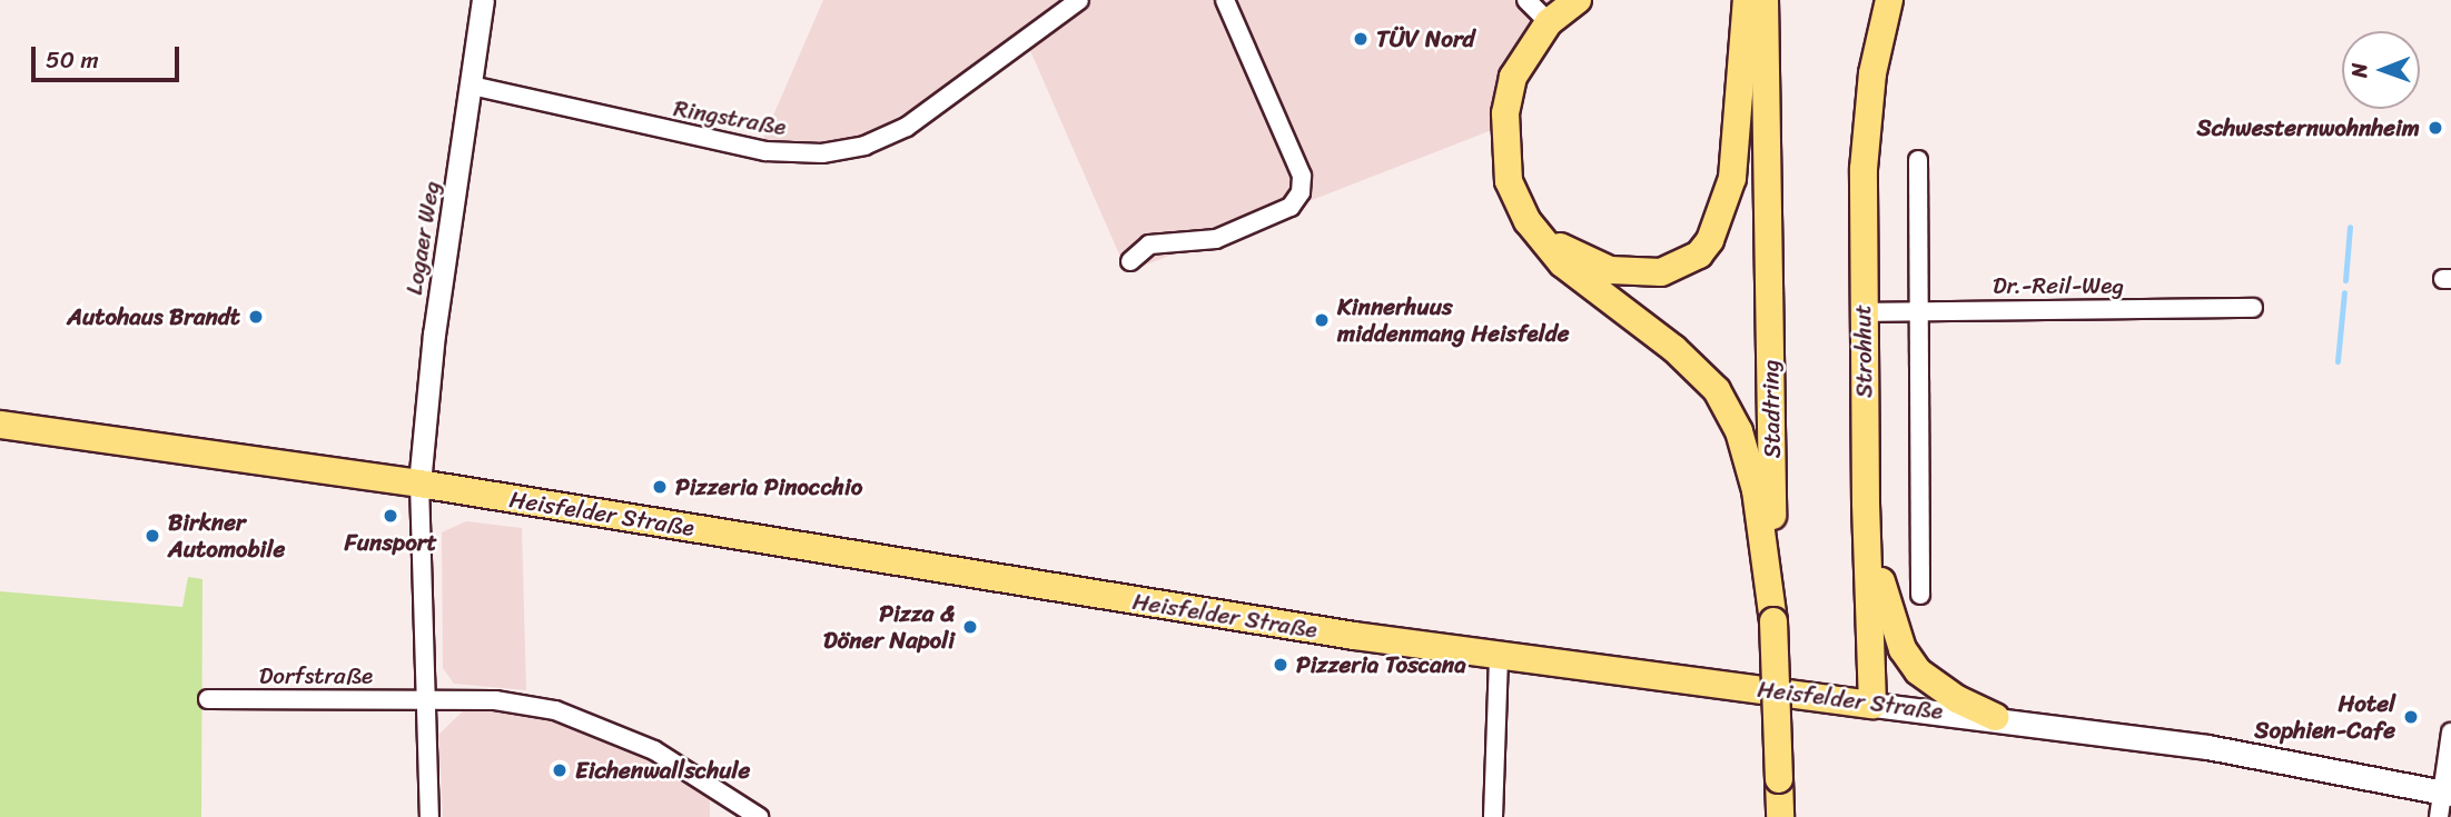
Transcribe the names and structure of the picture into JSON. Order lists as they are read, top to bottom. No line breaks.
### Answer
{"streets":{"main road":["Strohhut","Stadtring","Heisfelder Straße"],"street":["Ringstraße","Logaer Weg","Dr.-Reil-Weg","Dorfstraße"]},"crossings":[["Ringstraße","Logaer Weg"],["Logaer Weg","Heisfelder Straße"],["Dr.-Reil-Weg","Strohhut"],["Strohhut","Heisfelder Straße"]],"places":["TÜV Nord","Schwesternwohnheim","Autohaus Brandt","Kinnerhuus middenmang Heisfelde","Pizzeria Pinocchio","Funsport","Birkner Automobile","Pizza & Döner Napoli","Pizzeria Toscana","Hotel Sophien-Cafe","Eichenwallschule"],"scale_bar":"50 m","north":"left"}
